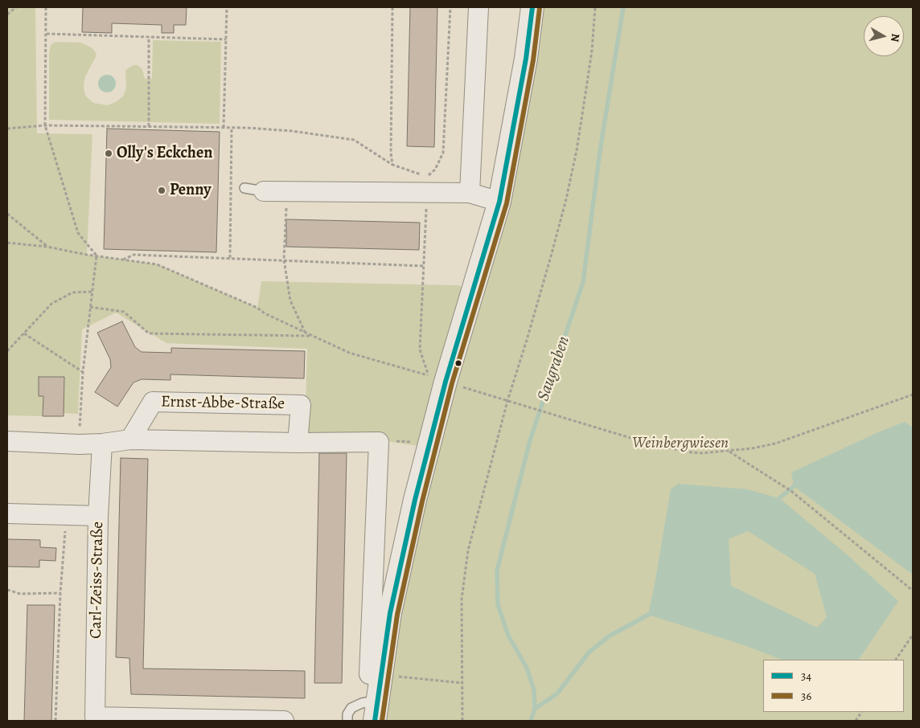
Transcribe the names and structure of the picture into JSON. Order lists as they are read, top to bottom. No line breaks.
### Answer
{"streets":{"street":["Ernst-Abbe-Straße","Carl-Zeiss-Straße"]},"water":["Saugraben"],"parks":["Weinbergwiesen"],"places":["Olly's Eckchen","Penny"],"lines":["transit line 34","transit line 36"],"legend":["34","36"],"north":"right"}
